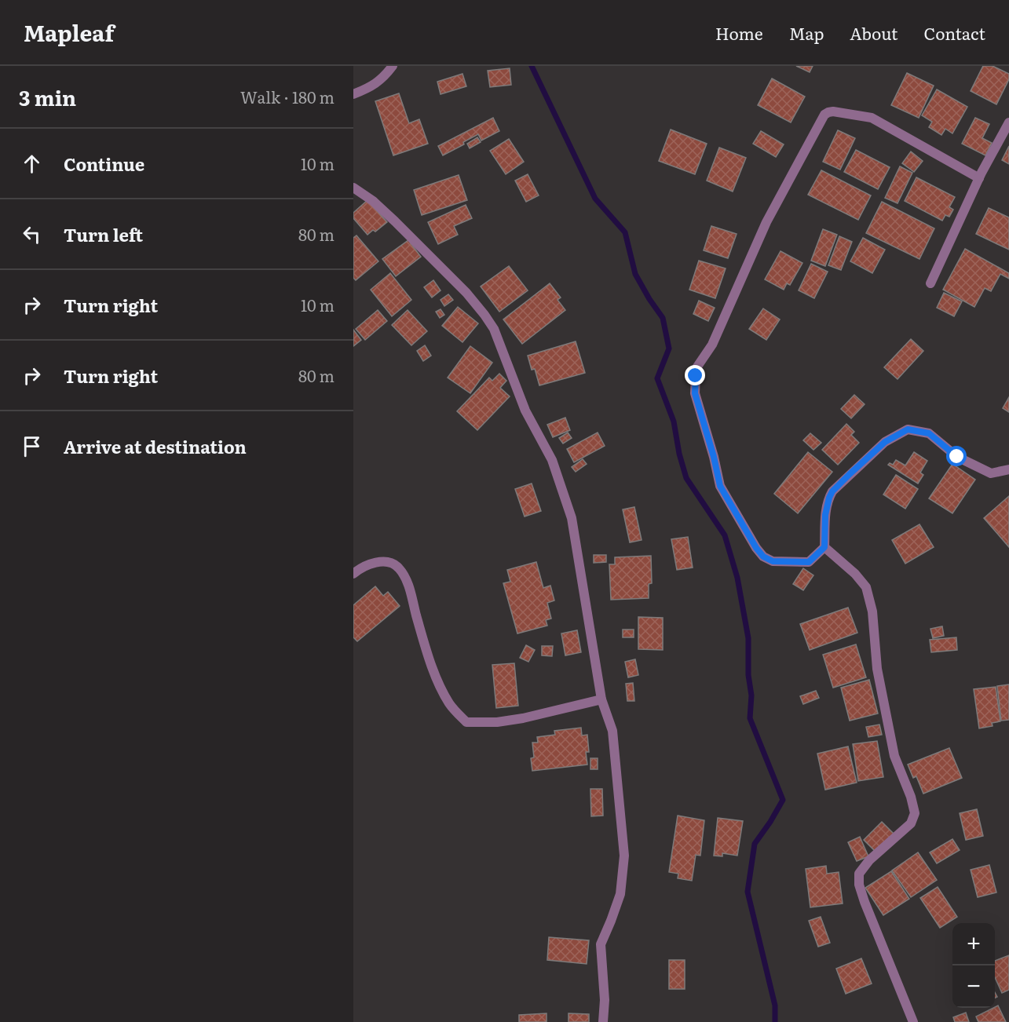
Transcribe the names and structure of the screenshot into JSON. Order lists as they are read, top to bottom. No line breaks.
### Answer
{"page":{"header":"Mapleaf","nav":["Home","Map","About","Contact"],"heading":["3 min","Walk · 180 m"],"list":[["Continue","10 m"],["Turn left","80 m"],["Turn right","10 m"],["Turn right","80 m"],"Arrive at destination"],"map_buttons":["+","−"]}}
